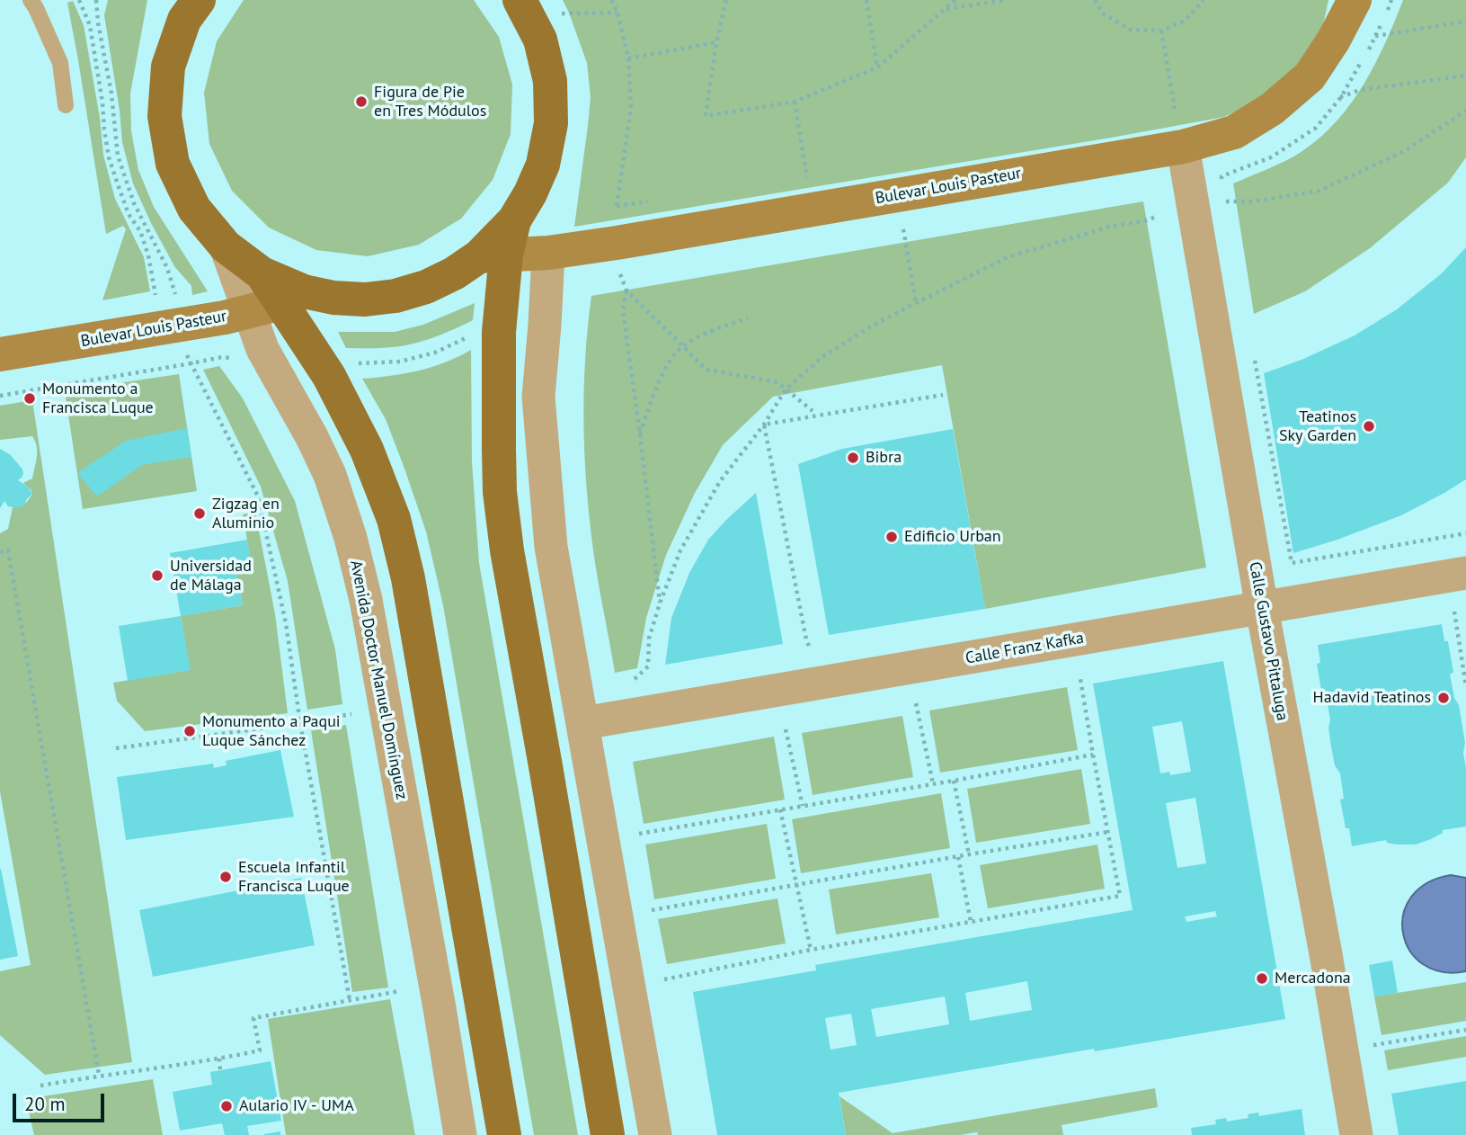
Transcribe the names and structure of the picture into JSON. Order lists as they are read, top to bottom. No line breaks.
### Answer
{"streets":{"street":["Bulevar Louis Pasteur","Calle Gustavo Pittaluga","Calle Franz Kafka","Avenida Doctor Manuel Domínguez"]},"crossings":[["Bulevar Louis Pasteur","Calle Gustavo Pittaluga"],["Bulevar Louis Pasteur","Avenida Doctor Manuel Domínguez"],["Calle Gustavo Pittaluga","Calle Franz Kafka"]],"places":["Figura de Pie en Tres Módulos","Monumento a Francisca Luque","Teatinos Sky Garden","Bibra","Zigzag en Aluminio","Edificio Urban","Universidad de Málaga","Hadavid Teatinos","Monumento a Paqui Luque Sánchez","Escuela Infantil Francisca Luque","Mercadona","Aulario IV - UMA"],"scale_bar":"20 m"}
